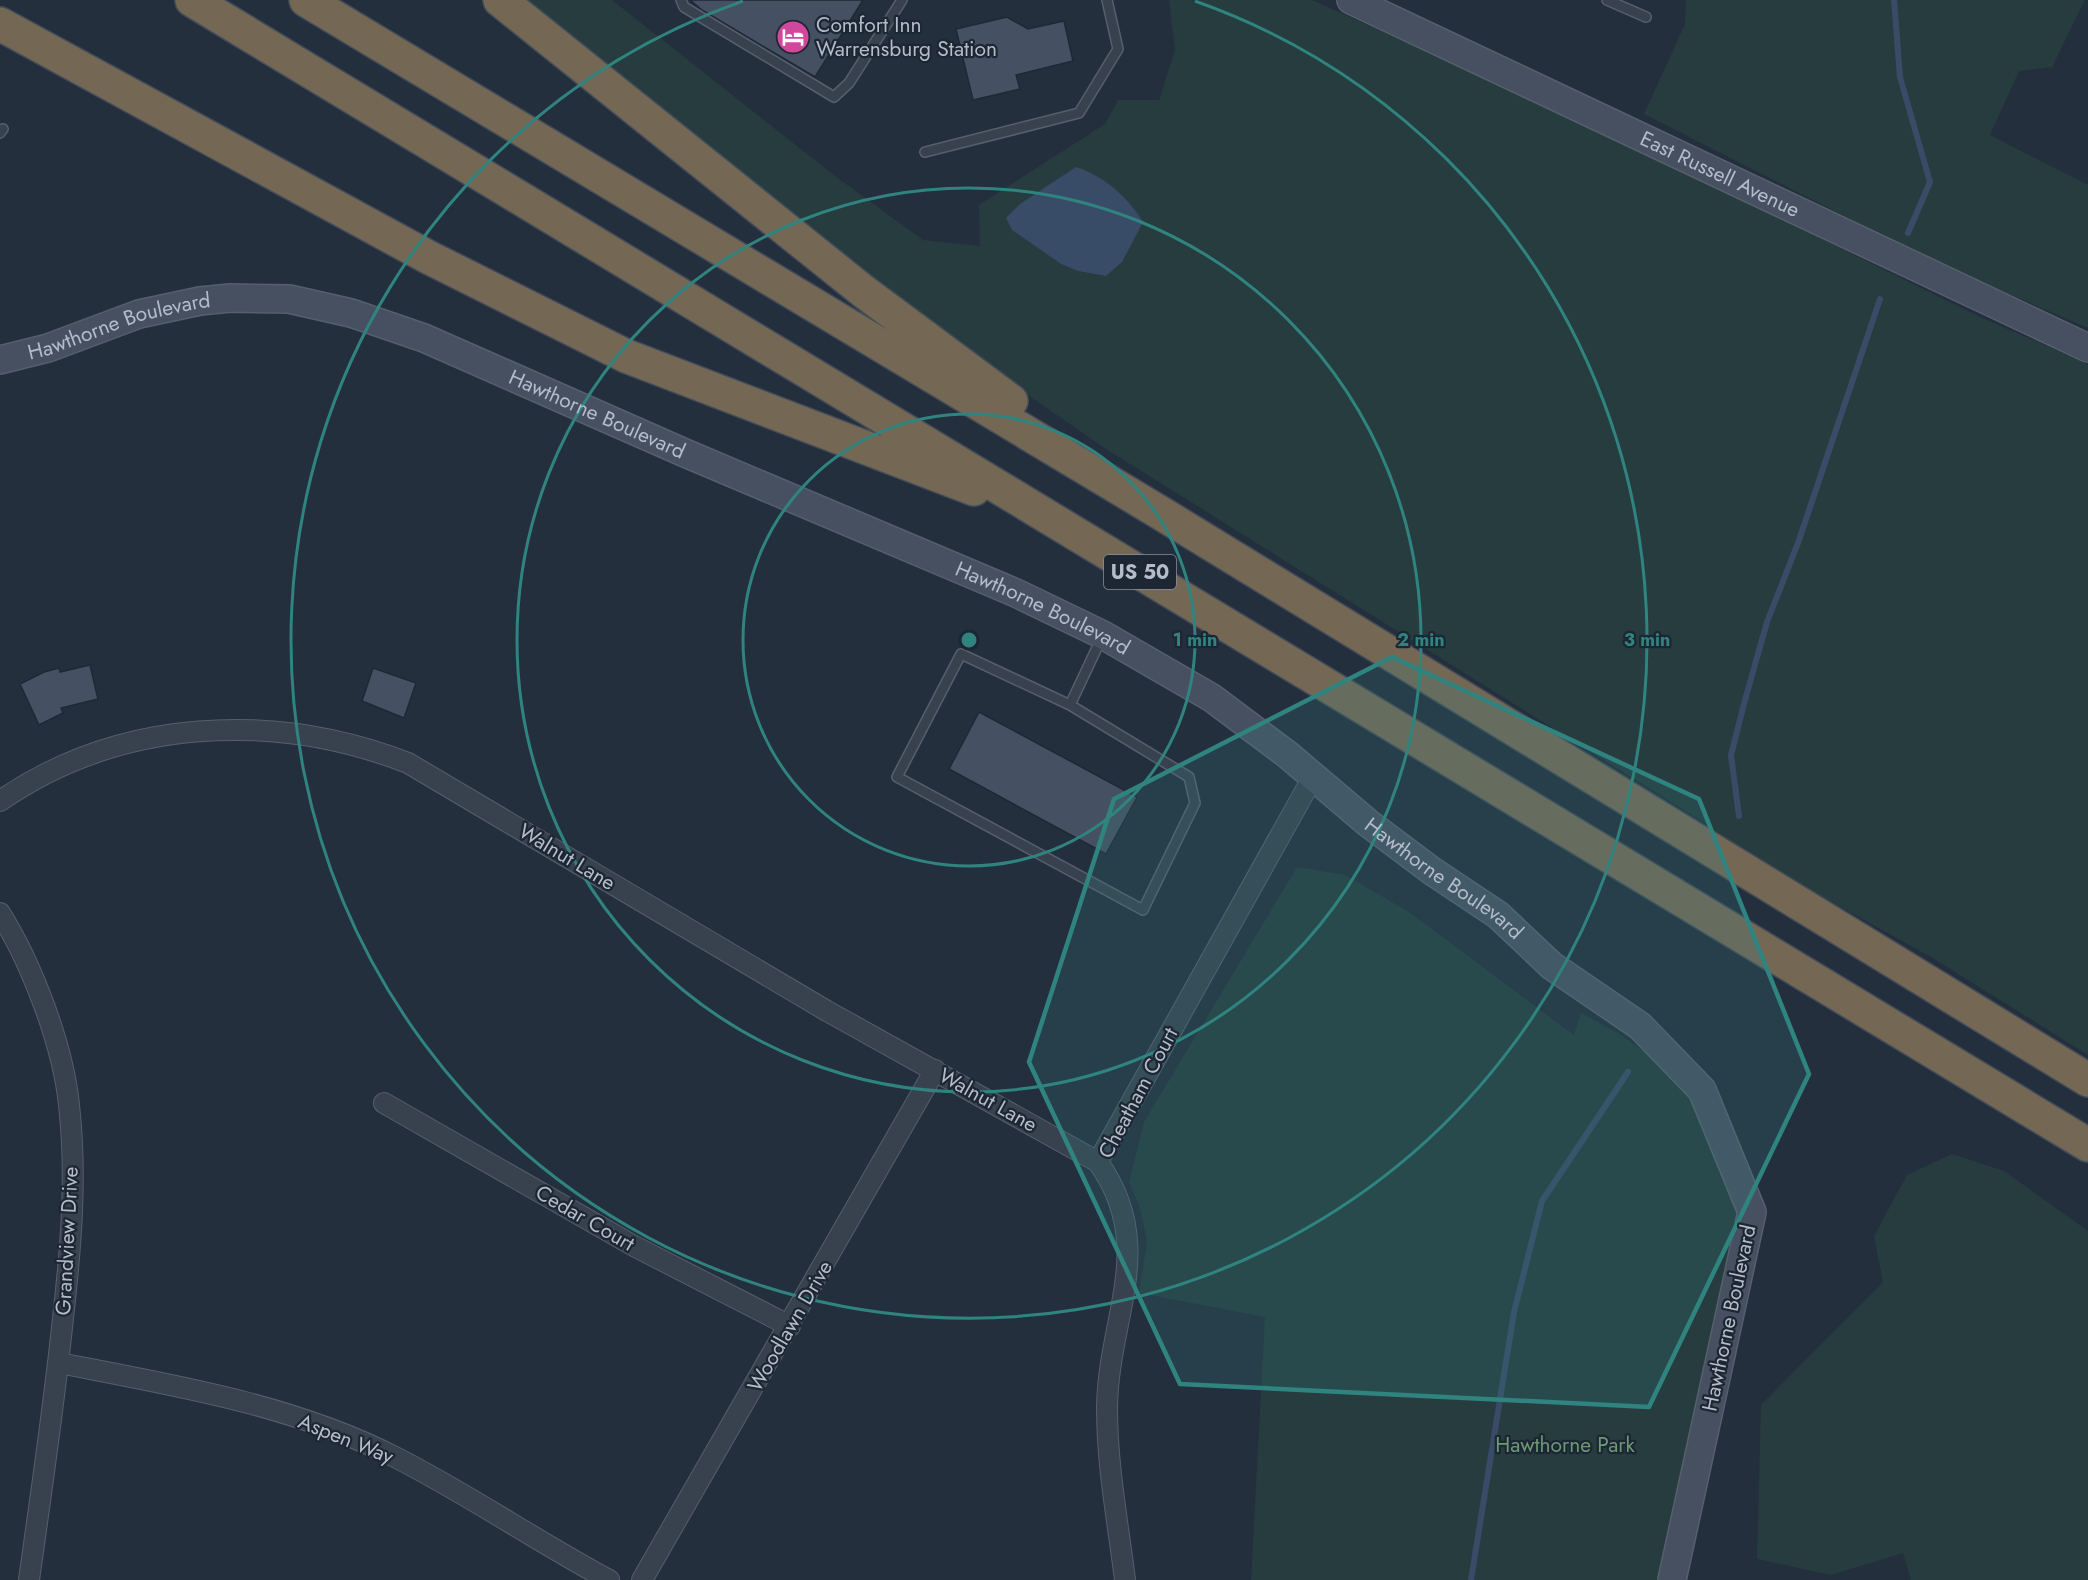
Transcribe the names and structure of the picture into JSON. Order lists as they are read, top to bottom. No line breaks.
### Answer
{"streets":{"highway":["US 50"],"street":["East Russell Avenue","Hawthorne Boulevard","Walnut Lane","Cheatham Court","Cedar Court","Grandview Drive","Woodlawn Drive","Aspen Way"]},"crossings":[["Hawthorne Boulevard","Cheatham Court"],["Walnut Lane","Cheatham Court"],["Walnut Lane","Woodlawn Drive"],["Cedar Court","Woodlawn Drive"],["Grandview Drive","Aspen Way"]],"parks":["Hawthorne Park"],"places":{"hotel":["Comfort Inn Warrensburg Station"]},"rings":["1 min","2 min","3 min"]}
